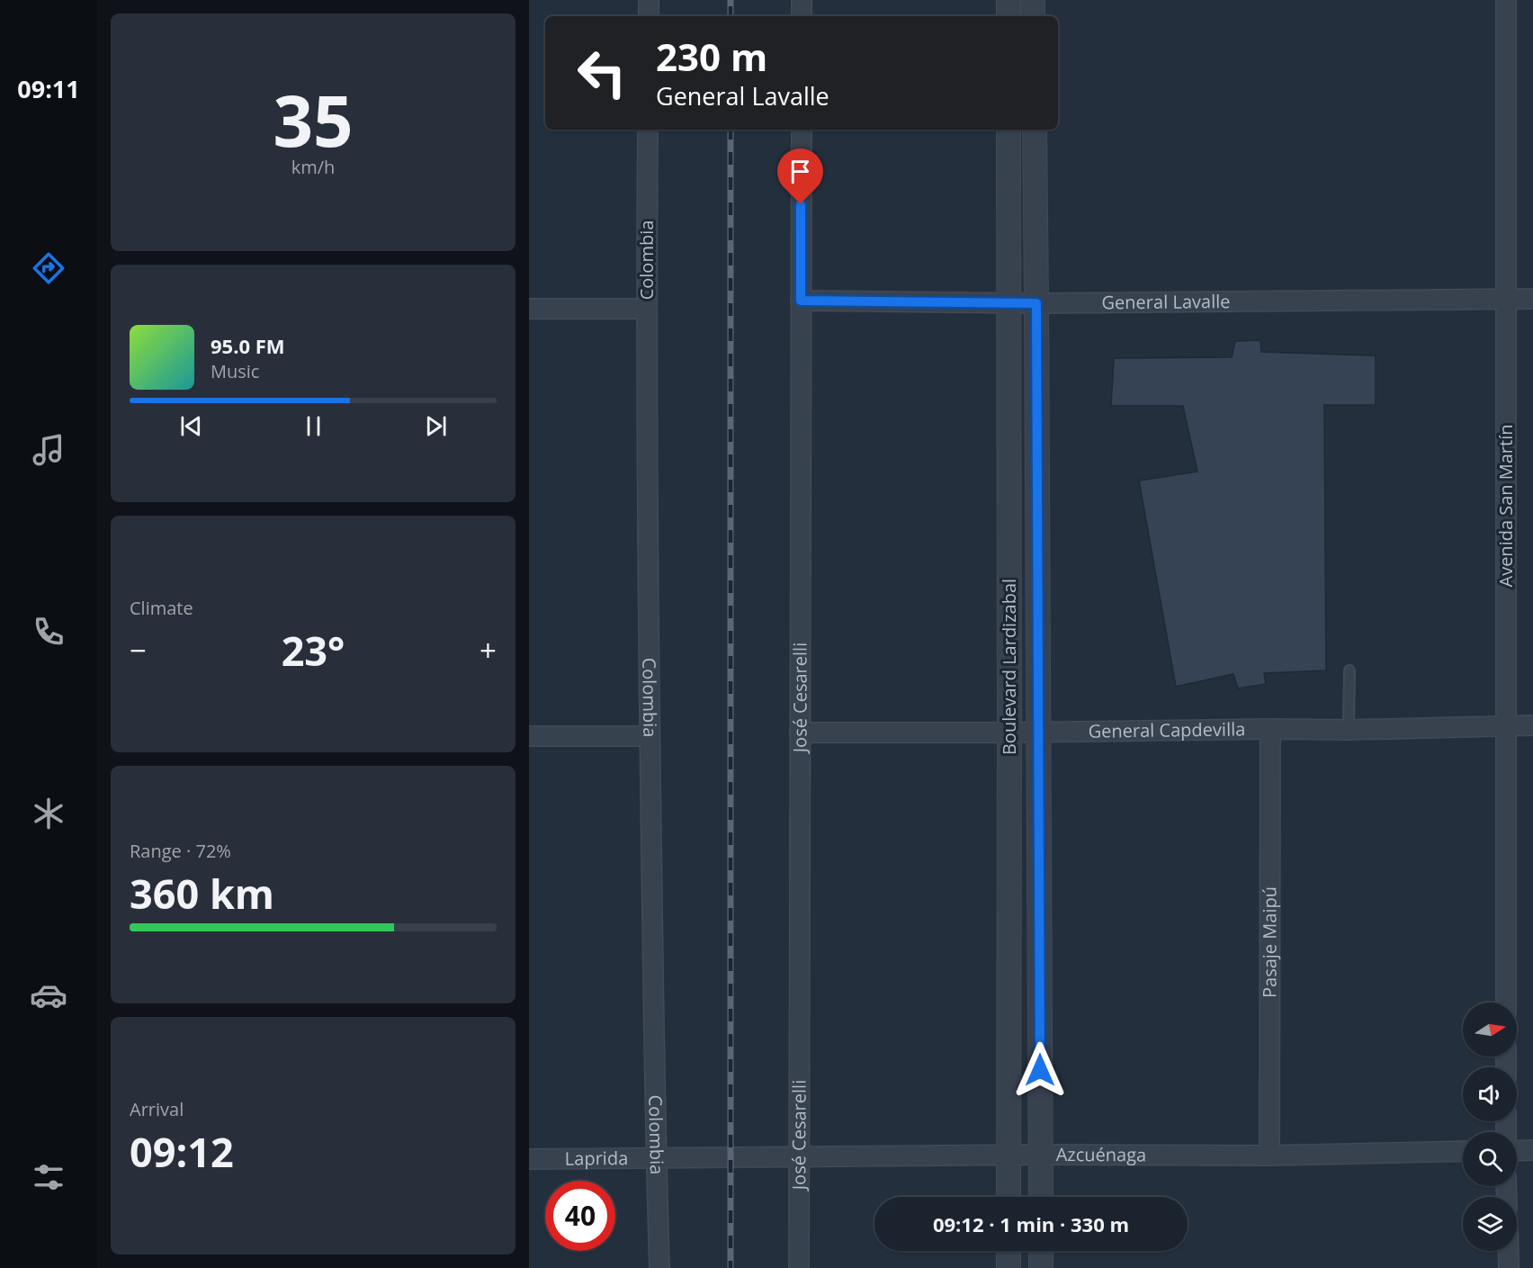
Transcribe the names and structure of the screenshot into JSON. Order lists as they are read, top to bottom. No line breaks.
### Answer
{"streets":{"street":["Colombia","General Lavalle","Avenida San Martín","Boulevard Lardizabal","José Cesarelli","General Capdevilla","Pasaje Maipú","Azcuénaga","Laprida"]},"crossings":[["Colombia","Laprida"],["General Lavalle","Avenida San Martín"],["General Lavalle","Boulevard Lardizabal"],["General Lavalle","José Cesarelli"],["Avenida San Martín","General Capdevilla"],["Boulevard Lardizabal","General Capdevilla"],["Boulevard Lardizabal","Azcuénaga"],["José Cesarelli","General Capdevilla"],["José Cesarelli","Azcuénaga"],["General Capdevilla","Pasaje Maipú"],["Pasaje Maipú","Azcuénaga"],["Azcuénaga","Laprida"]],"north":"right","page":{"tabs":"09:11","tile":[["35","km/h"],"Climate",["Range · 72%","360 km"],["Arrival","09:12"]],"turn":["230 m","General Lavalle"],"song":["95.0 FM","Music"],"heat":["−","23°","+"],"limit":"40","trip":"09:12 · 1 min · 330 m"}}
